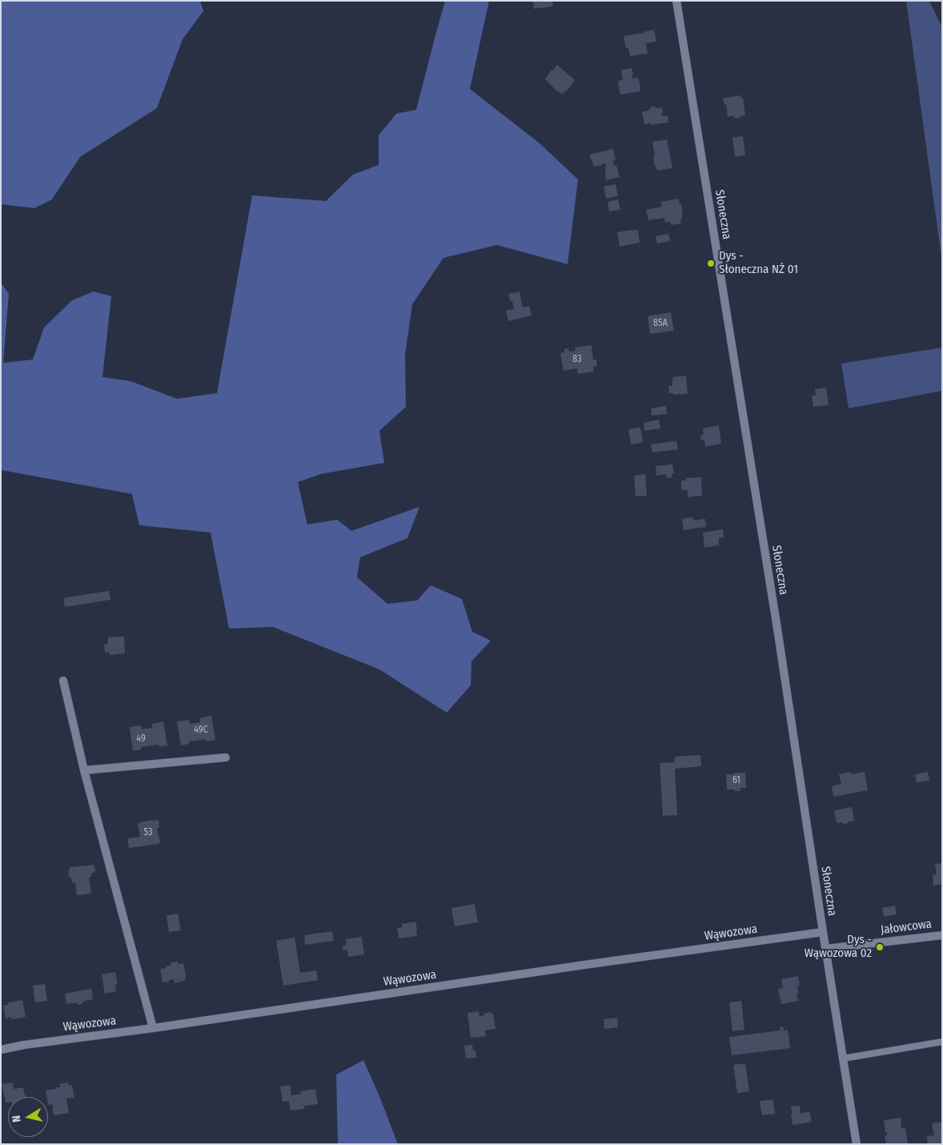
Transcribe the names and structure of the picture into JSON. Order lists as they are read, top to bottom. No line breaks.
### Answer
{"streets":{"street":["Słoneczna","Jałowcowa","Wąwozowa"]},"crossings":[["Słoneczna","Jałowcowa"],["Słoneczna","Wąwozowa"]],"places":["Dys - Słoneczna NŻ 01","Dys - Wąwozowa 02"],"house_numbers":["85A","83","49C","49","61","53"],"north":"left"}
